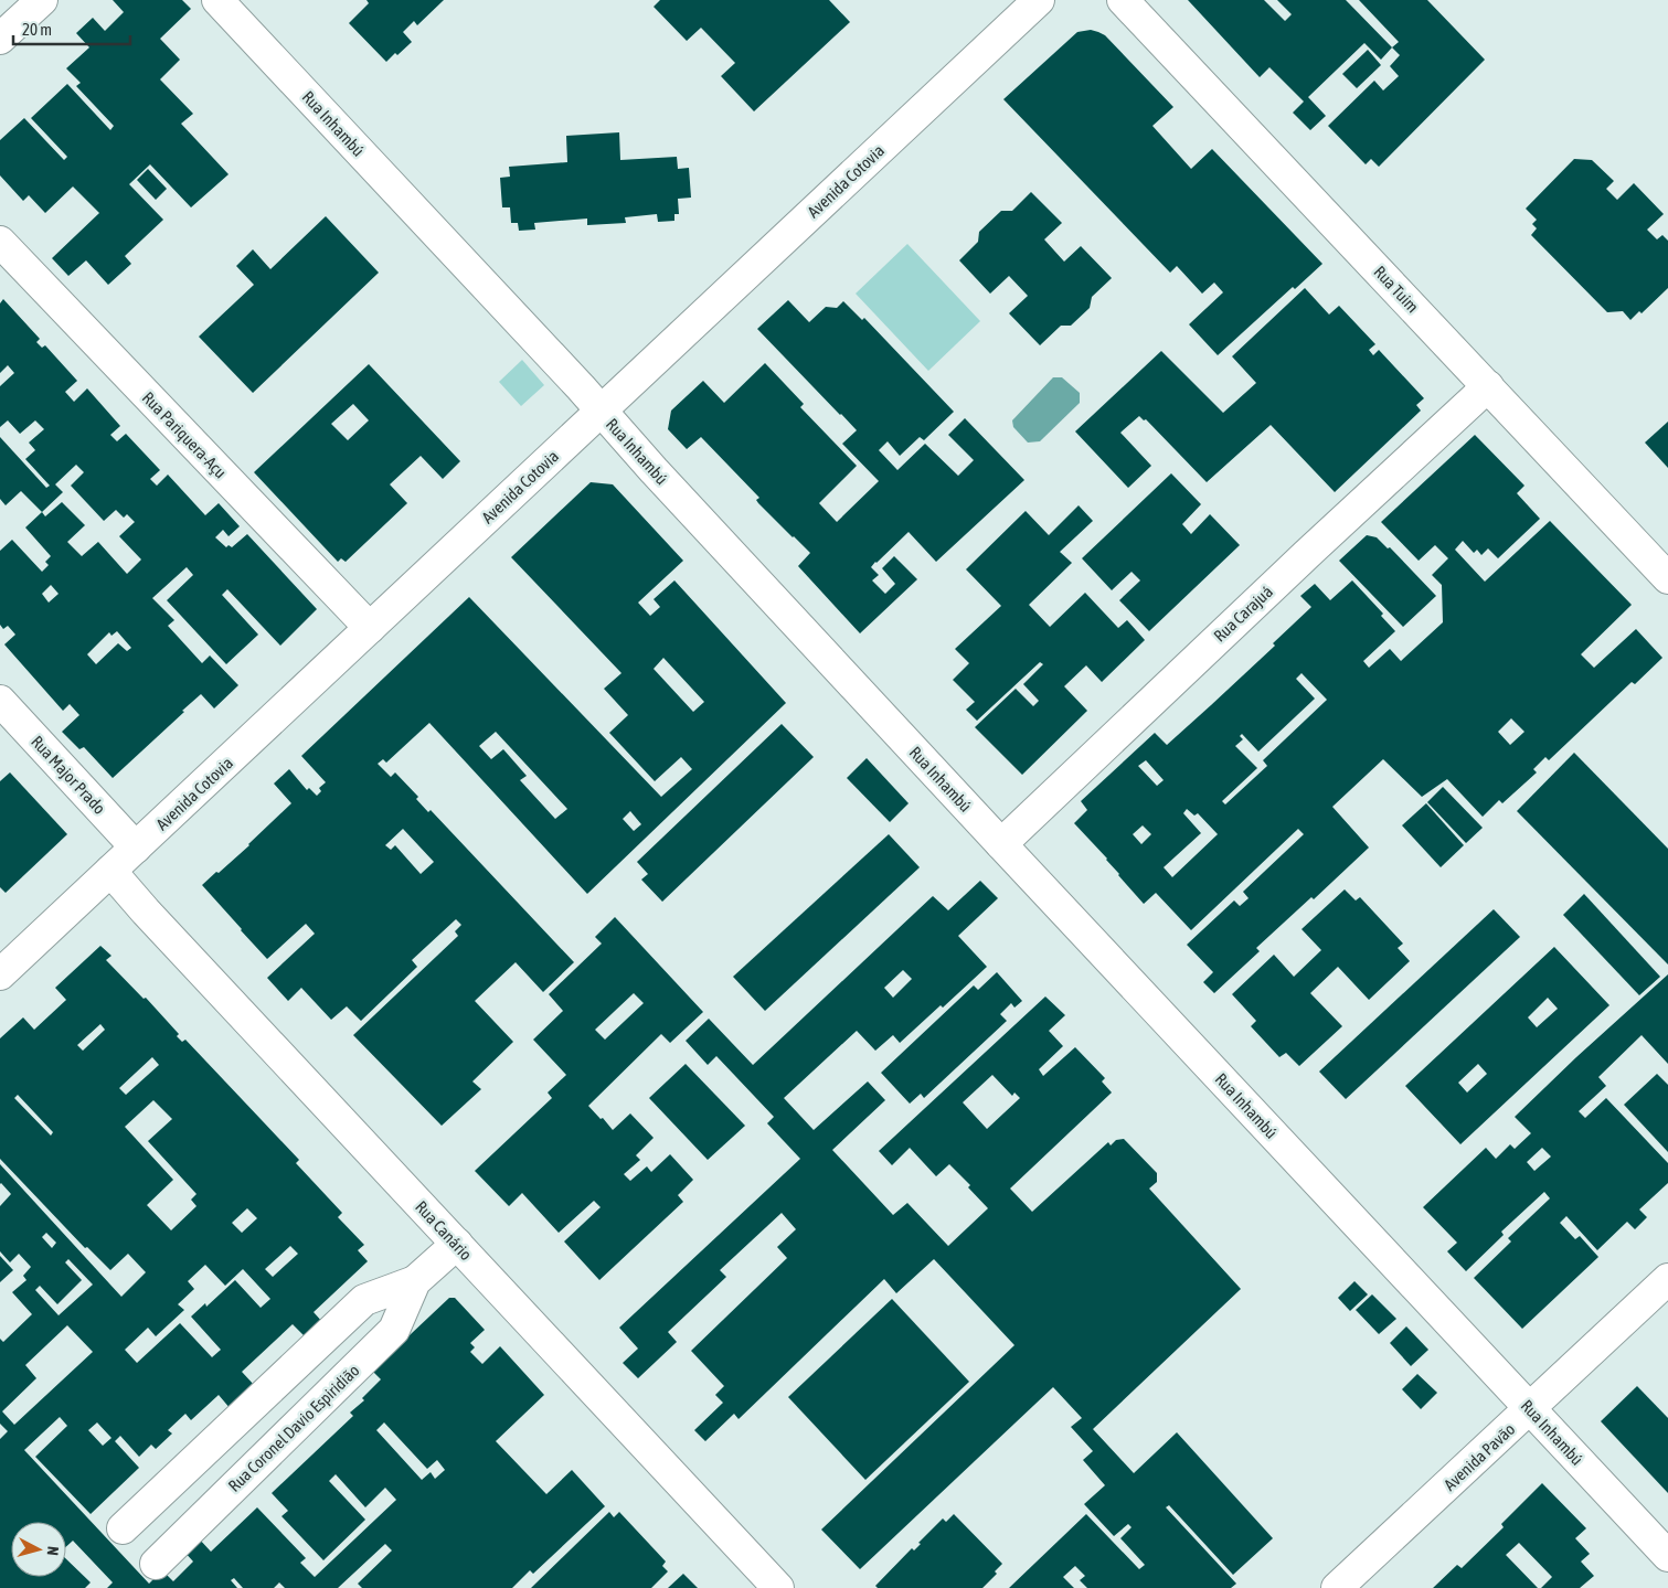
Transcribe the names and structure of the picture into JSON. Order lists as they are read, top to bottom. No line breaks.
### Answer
{"streets":{"street":["Rua Inhambú","Avenida Cotovia","Rua Tuim","Rua Pariquera-Açu","Rua Carajuá","Rua Major Prado","Rua Canário","Rua Coronel Davio Espiridião","Avenida Pavão"]},"crossings":[["Rua Inhambú","Avenida Cotovia"],["Rua Inhambú","Rua Carajuá"],["Rua Inhambú","Avenida Pavão"],["Avenida Cotovia","Rua Pariquera-Açu"],["Avenida Cotovia","Rua Major Prado"],["Avenida Cotovia","Rua Canário"],["Rua Tuim","Rua Carajuá"],["Rua Canário","Rua Coronel Davio Espiridião"]],"scale_bar":"20 m","north":"right"}
